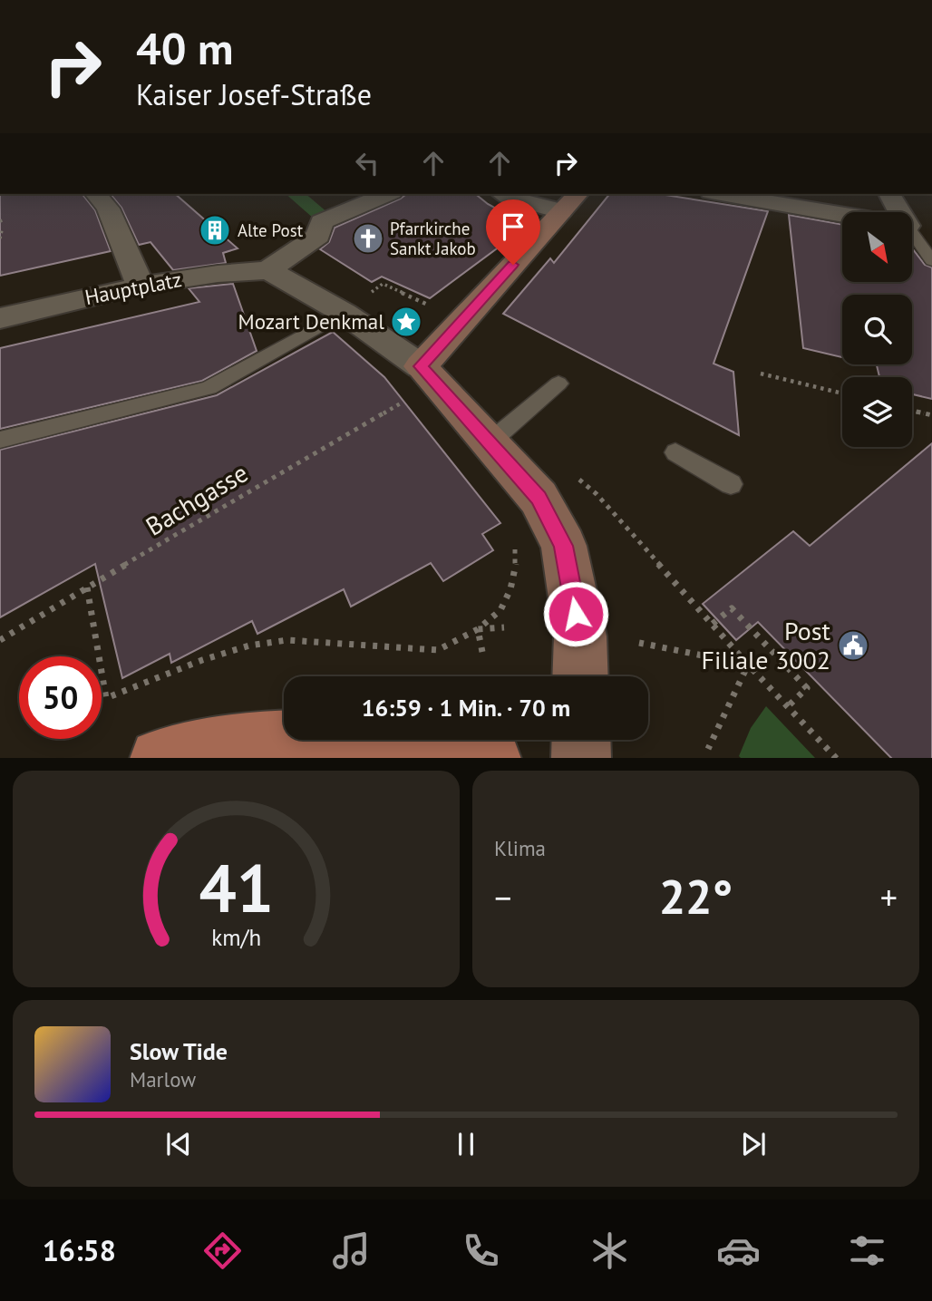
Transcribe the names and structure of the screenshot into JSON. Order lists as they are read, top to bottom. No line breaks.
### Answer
{"streets":{"street":["Hauptplatz"],"path":["Bachgasse"]},"places":{"building":["Alte Post"],"church":["Pfarrkirche Sankt Jakob"],"place":["Mozart Denkmal"],"public building":["Post Filiale 3002"]},"north":"bottom right","page":{"turn":["40 m","Kaiser Josef-Straße"],"limit":"50","trip":"16:59 · 1 Min. · 70 m","tile":"Klima","heat":["−","22°","+"],"song":["Slow Tide","Marlow"],"tabs":"16:58","gauge":["41","km/h"]}}
